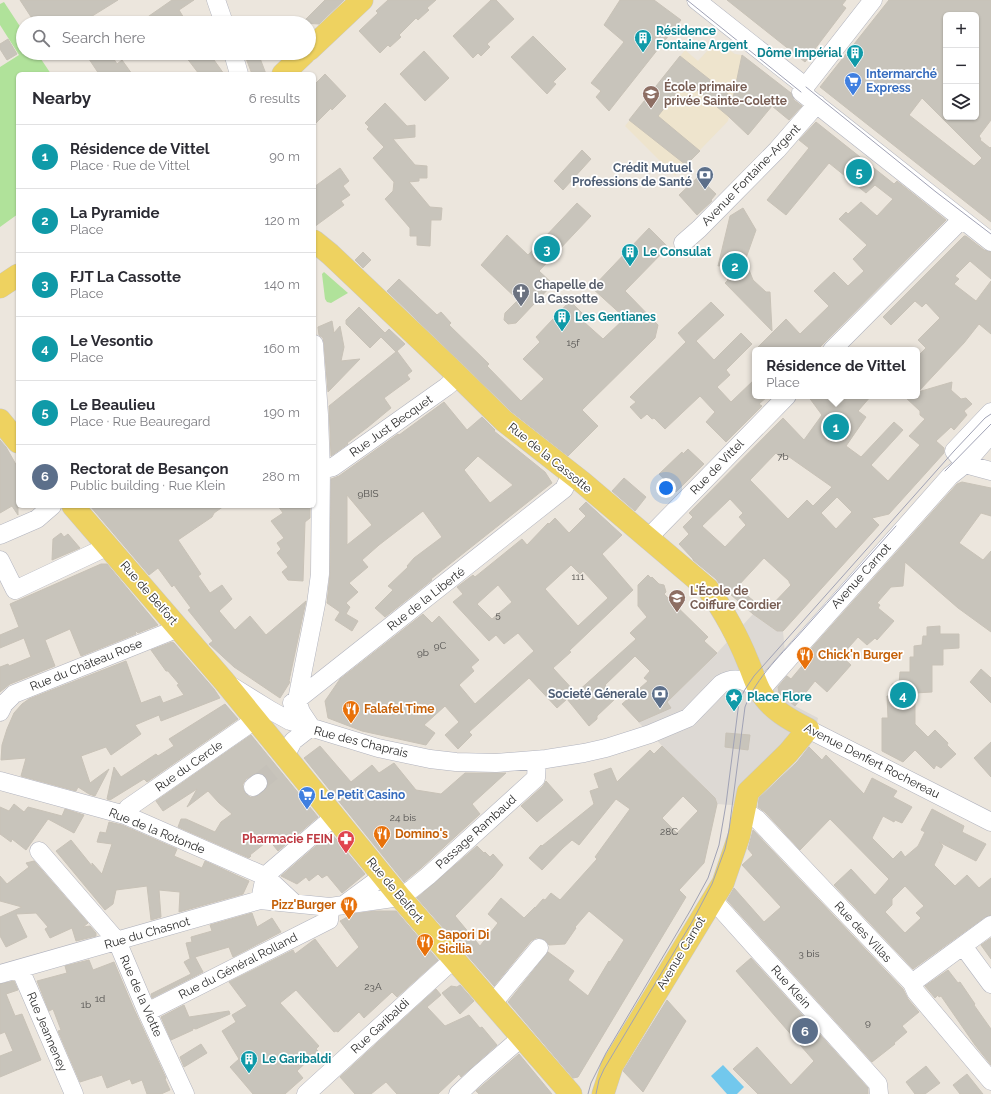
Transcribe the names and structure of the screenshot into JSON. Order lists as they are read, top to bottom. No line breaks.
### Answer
{"streets":{"main road":["Rue de la Cassotte","Avenue Carnot","Rue de Belfort","Avenue Denfert Rochereau"],"street":["Avenue Fontaine-Argent","Rue Just Becquet","Rue de Vittel","Rue de la Liberté","Rue du Château Rose","Rue des Chaprais","Rue du Cercle","Rue de la Rotonde","Passage Rambaud","Rue des Villas","Rue du Chasnot","Rue du Général Rolland","Rue Klein","Rue de la Viotte","Rue Garibaldi","Rue Jeanneney"]},"crossings":[["Rue Just Becquet","Rue de la Cassotte"],["Rue de la Cassotte","Rue de Vittel"],["Rue de la Cassotte","Avenue Carnot"],["Rue de la Cassotte","Rue de la Liberté"],["Rue de la Cassotte","Rue des Chaprais"],["Rue de la Cassotte","Avenue Denfert Rochereau"],["Avenue Carnot","Rue des Chaprais"],["Avenue Carnot","Avenue Denfert Rochereau"],["Avenue Carnot","Rue des Villas"],["Avenue Carnot","Rue Klein"],["Rue de Belfort","Rue de la Liberté"],["Rue de Belfort","Rue du Château Rose"],["Rue de Belfort","Rue des Chaprais"],["Rue de Belfort","Rue du Cercle"],["Rue de Belfort","Passage Rambaud"],["Rue de Belfort","Rue du Chasnot"],["Rue de Belfort","Rue Garibaldi"],["Rue de la Liberté","Rue du Cercle"],["Rue des Chaprais","Avenue Denfert Rochereau"],["Rue des Chaprais","Passage Rambaud"],["Rue du Cercle","Rue de la Rotonde"],["Passage Rambaud","Rue du Chasnot"],["Rue du Chasnot","Rue du Général Rolland"],["Rue du Chasnot","Rue de la Viotte"],["Rue du Chasnot","Rue Jeanneney"],["Rue du Général Rolland","Rue de la Viotte"]],"places":{"building":["Résidence Fontaine Argent","Dôme Impérial","Le Consulat","Les Gentianes","Le Garibaldi"],"supermarket":["Intermarché Express","Le Petit Casino"],"school or university":["École primaire privée Sainte-Colette","L'École de Coiffure Cordier"],"bank":["Crédit Mutuel Professions de Santé","Societé Génerale"],"church":["Chapelle de la Cassotte"],"restaurant":["Chick'n Burger","Falafel Time","Domino's","Pizz'Burger","Sapori Di Sicilia"],"place":["Place Flore"],"pharmacy":["Pharmacie FEIN"]},"house_numbers":["15f","7b","9BIS","111","5","9C","9b","24 bis","28C","3 bis","23A","1d","1b","9"],"page":{"map_buttons":["+","−"],"search":"Search here","heading":["Nearby","6 results"],"list":[{"mark":"1","name":"Résidence de Vittel","note":"Place · Rue de Vittel","value":"90 m"},{"mark":"2","name":"La Pyramide","note":"Place","value":"120 m"},{"mark":"3","name":"FJT La Cassotte","note":"Place","value":"140 m"},{"mark":"4","name":"Le Vesontio","note":"Place","value":"160 m"},{"mark":"5","name":"Le Beaulieu","note":"Place · Rue Beauregard","value":"190 m"},{"mark":"6","name":"Rectorat de Besançon","note":"Public building · Rue Klein","value":"280 m"}],"pins":["5","3","2","1","4","6"],"popup":["Résidence de Vittel","Place"]}}
